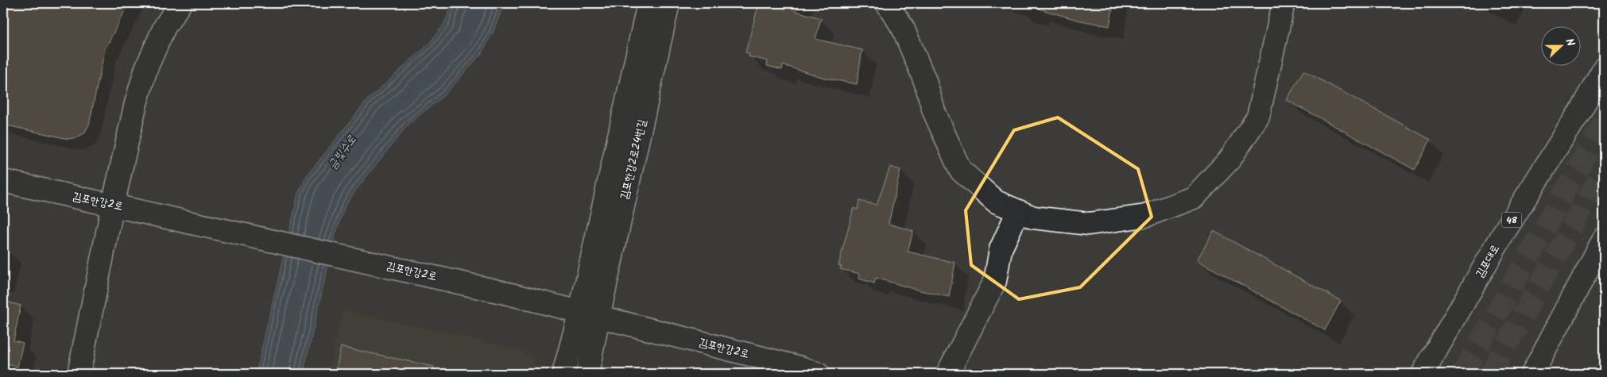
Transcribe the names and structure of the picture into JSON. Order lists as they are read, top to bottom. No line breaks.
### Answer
{"streets":{"street":["김포한강2로24번길","김포한강2로","48","김포대로"]},"crossings":[["김포한강2로24번길","김포한강2로"]],"water":["금빛수로"],"north":"right"}
